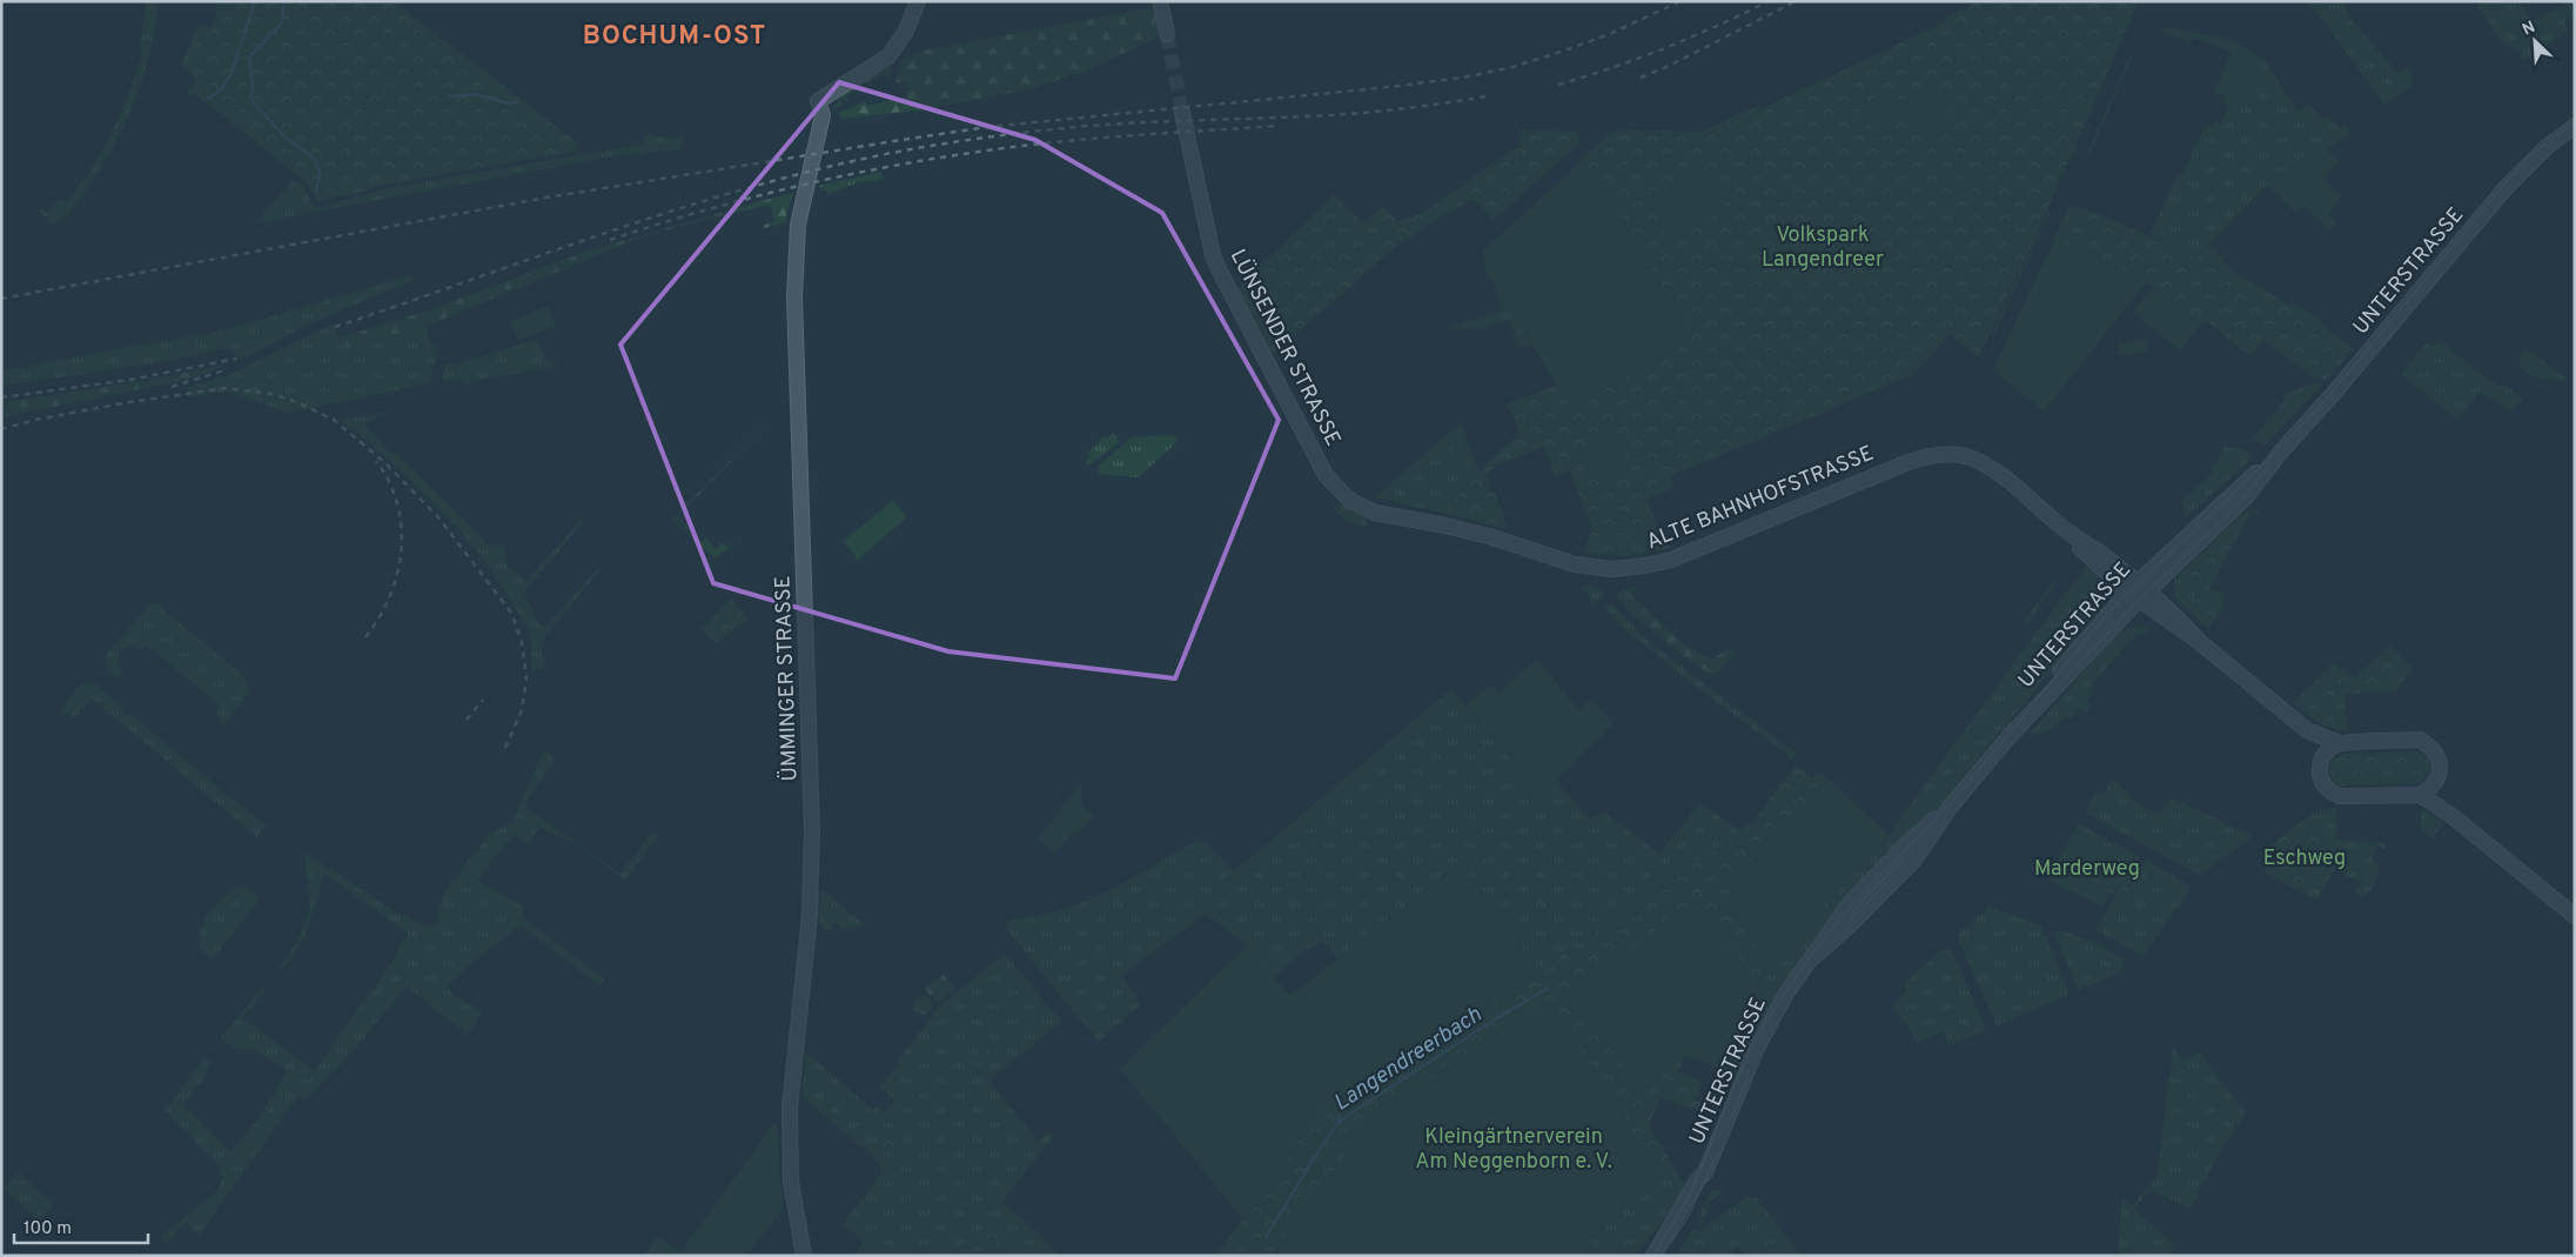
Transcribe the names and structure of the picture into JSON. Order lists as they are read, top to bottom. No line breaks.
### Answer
{"streets":{"street":["UNTERSTRASSE","LÜNSENDER STRASSE","ALTE BAHNHOFSTRASSE","ÜMMINGER STRASSE"]},"crossings":[["UNTERSTRASSE","ALTE BAHNHOFSTRASSE"],["LÜNSENDER STRASSE","ALTE BAHNHOFSTRASSE"]],"districts":["BOCHUM-OST"],"water":["Langendreerbach"],"parks":["Volkspark Langendreer","Eschweg","Marderweg","Kleingärtnerverein Am Neggenborn e. V."],"scale_bar":"100 m","north":"top left"}
